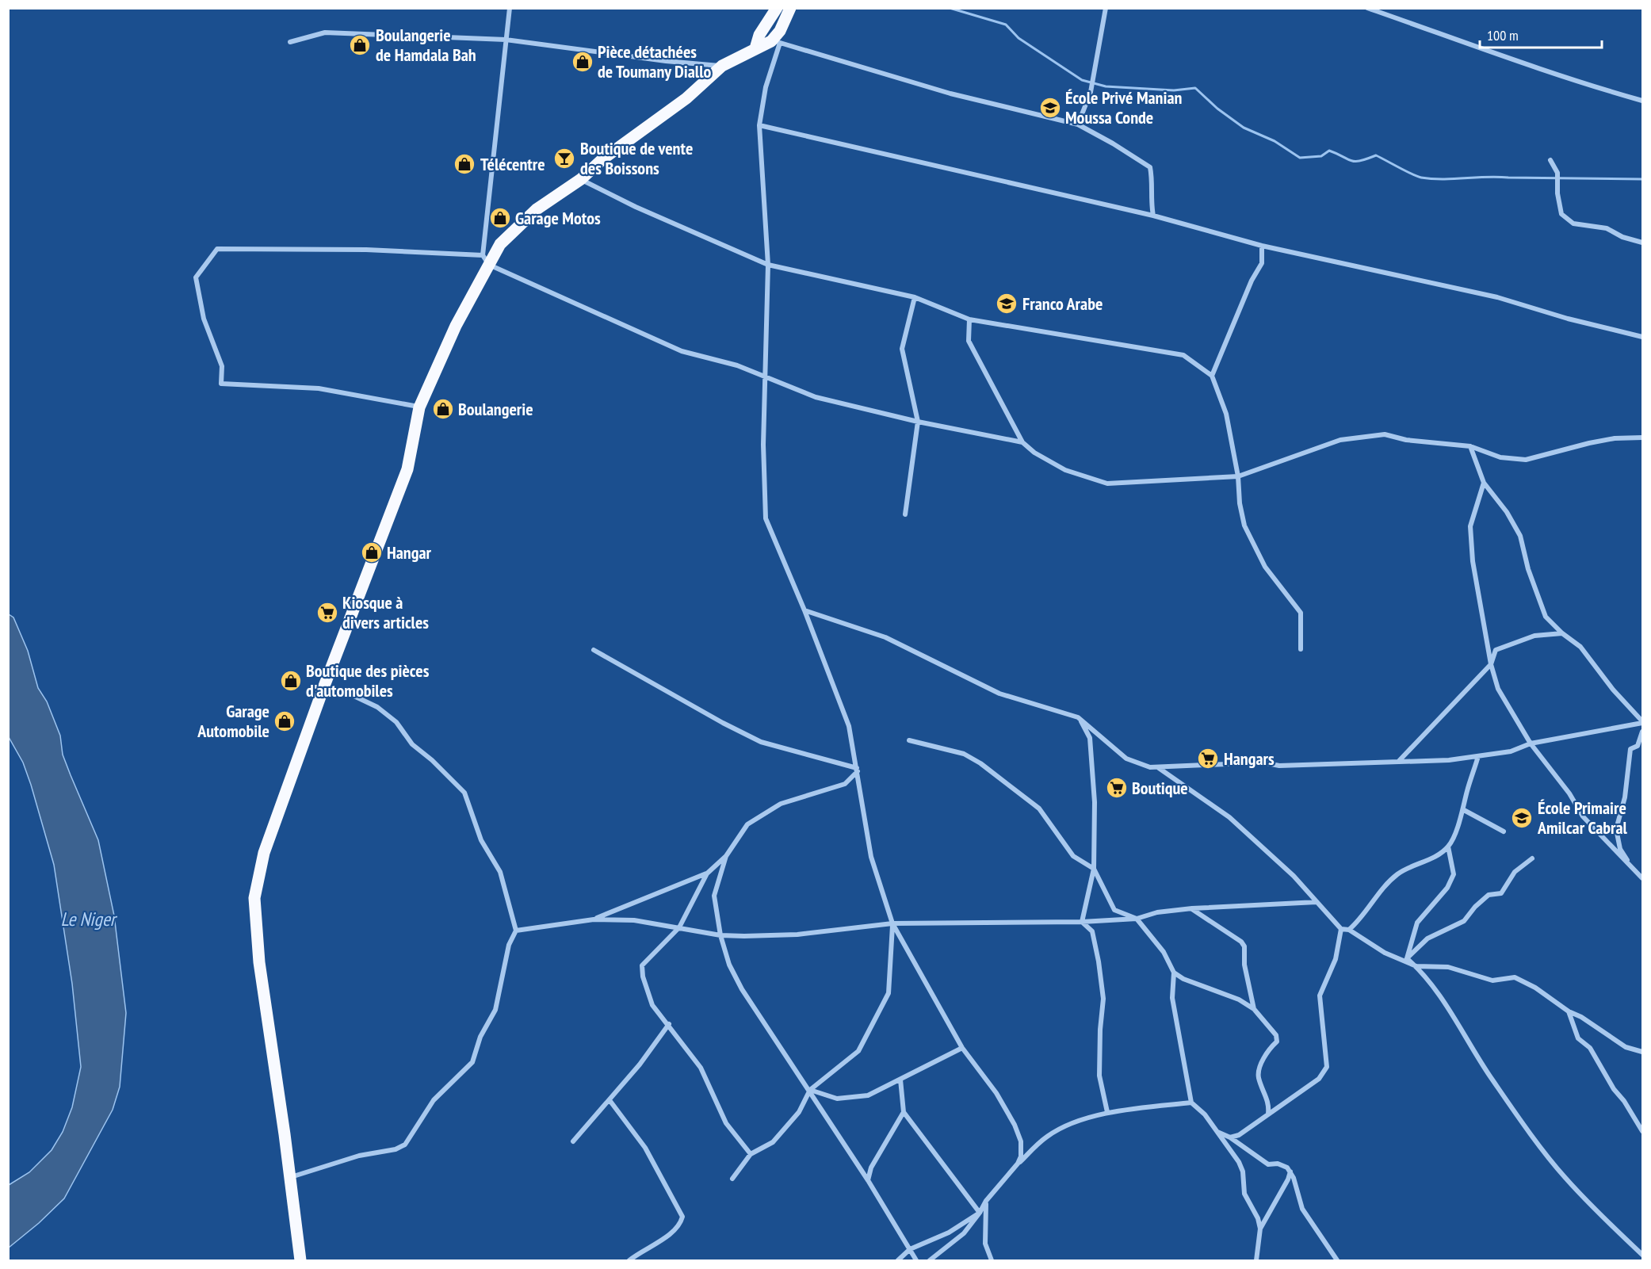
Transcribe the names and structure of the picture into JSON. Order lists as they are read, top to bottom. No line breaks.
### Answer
{"water":["Le Niger"],"places":{"shop":["Boulangerie de Hamdala Bah","Pièce détachées de Toumany Diallo","Télécentre","Garage Motos","Boulangerie","Hangar","Boutique des pièces d'automobiles","Garage Automobile"],"school or university":["École Privé Manian Moussa Conde","Franco Arabe","École Primaire Amilcar Cabral"],"bar":["Boutique de vente des Boissons"],"supermarket":["Kiosque à divers articles","Hangars","Boutique"]},"scale_bar":"100 m"}
